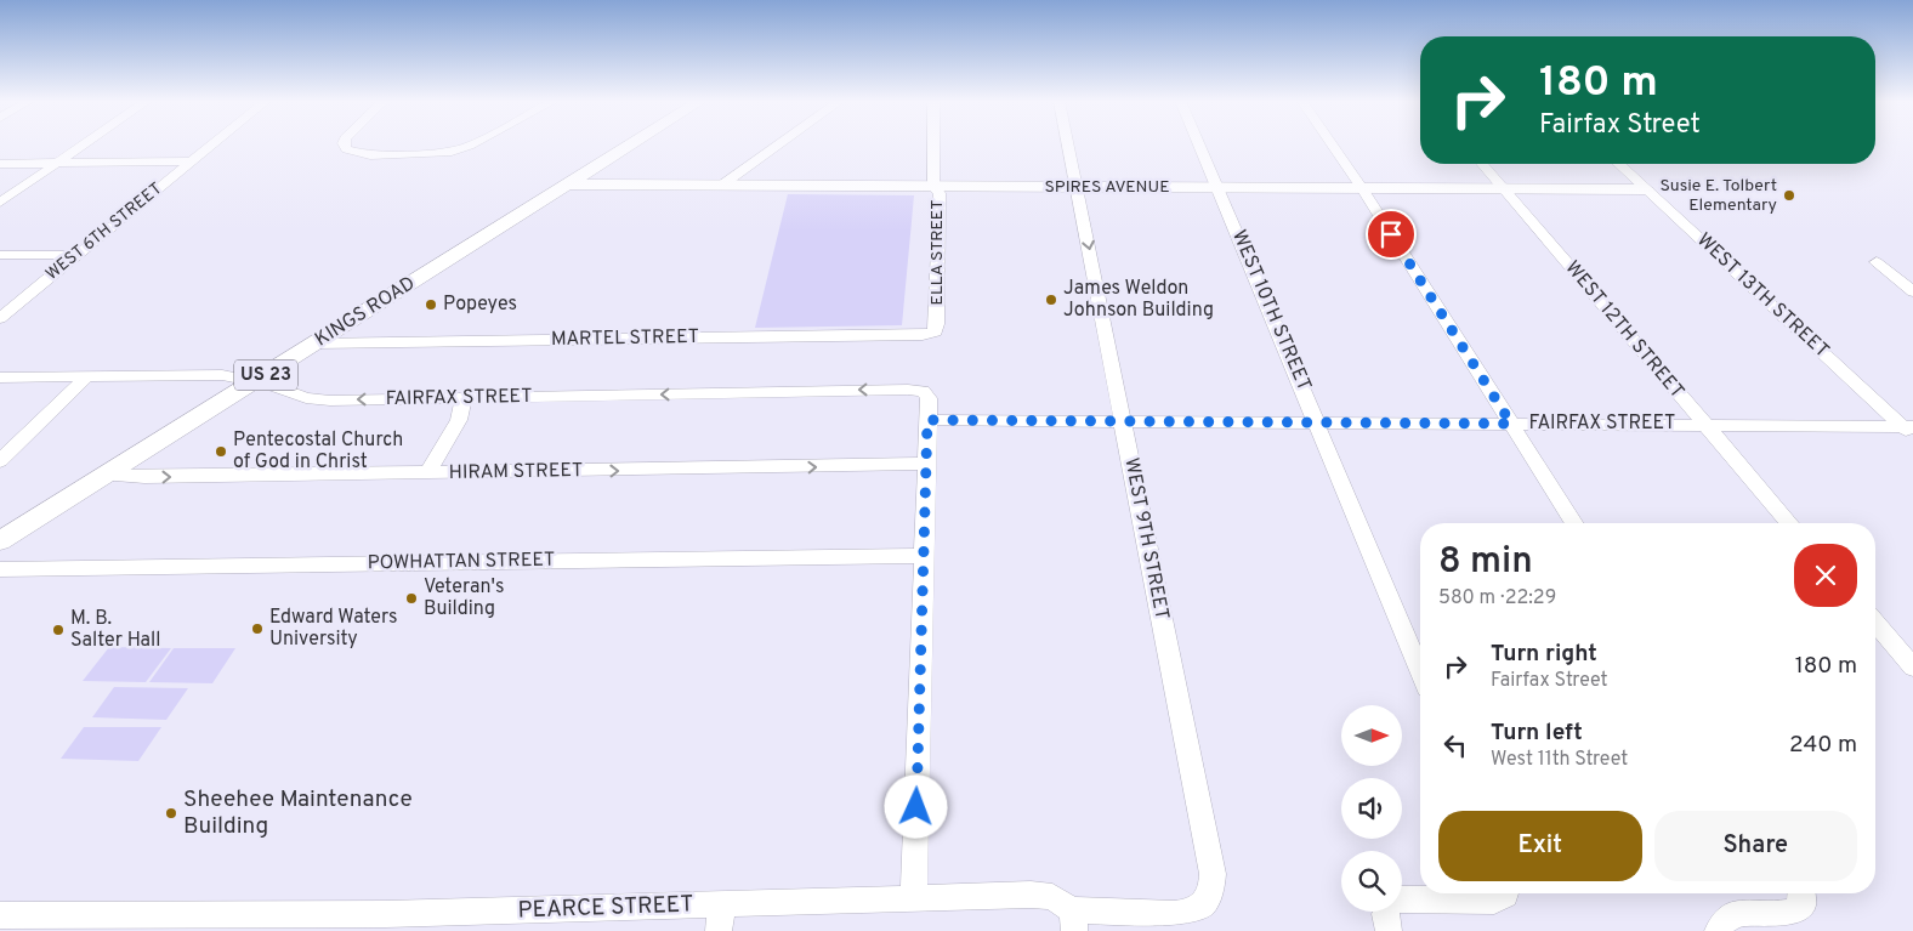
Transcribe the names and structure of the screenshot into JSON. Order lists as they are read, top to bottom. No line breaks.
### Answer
{"streets":{"main road":["SPIRES AVENUE","KINGS ROAD","US 23"],"street":["WEST 6TH STREET","ELLA STREET","WEST 13TH STREET","WEST 10TH STREET","WEST 12TH STREET","MARTEL STREET","FAIRFAX STREET","HIRAM STREET","WEST 9TH STREET","POWHATTAN STREET","PEARCE STREET"]},"crossings":[["SPIRES AVENUE","ELLA STREET"],["SPIRES AVENUE","WEST 13TH STREET"],["SPIRES AVENUE","WEST 10TH STREET"],["SPIRES AVENUE","KINGS ROAD"],["SPIRES AVENUE","WEST 12TH STREET"],["SPIRES AVENUE","WEST 9TH STREET"],["ELLA STREET","MARTEL STREET"],["WEST 13TH STREET","FAIRFAX STREET"],["WEST 10TH STREET","FAIRFAX STREET"],["KINGS ROAD","MARTEL STREET"],["KINGS ROAD","FAIRFAX STREET"],["KINGS ROAD","HIRAM STREET"],["WEST 12TH STREET","FAIRFAX STREET"],["FAIRFAX STREET","WEST 9TH STREET"],["WEST 9TH STREET","PEARCE STREET"]],"one_way":["HIRAM STREET"],"places":["Susie E. Tolbert Elementary","James Weldon Johnson Building","Popeyes","Pentecostal Church of God in Christ","Veteran's Building","Edward Waters University","M. B. Salter Hall","Sheehee Maintenance Building"],"north":"right","page":{"turn":["180 m","Fairfax Street"],"heading":["8 min","580 m · 22:29"],"list":[{"name":"Turn right","note":"Fairfax Street","value":"180 m"},{"name":"Turn left","note":"West 11th Street","value":"240 m"}],"buttons":["Exit","Share"]}}
